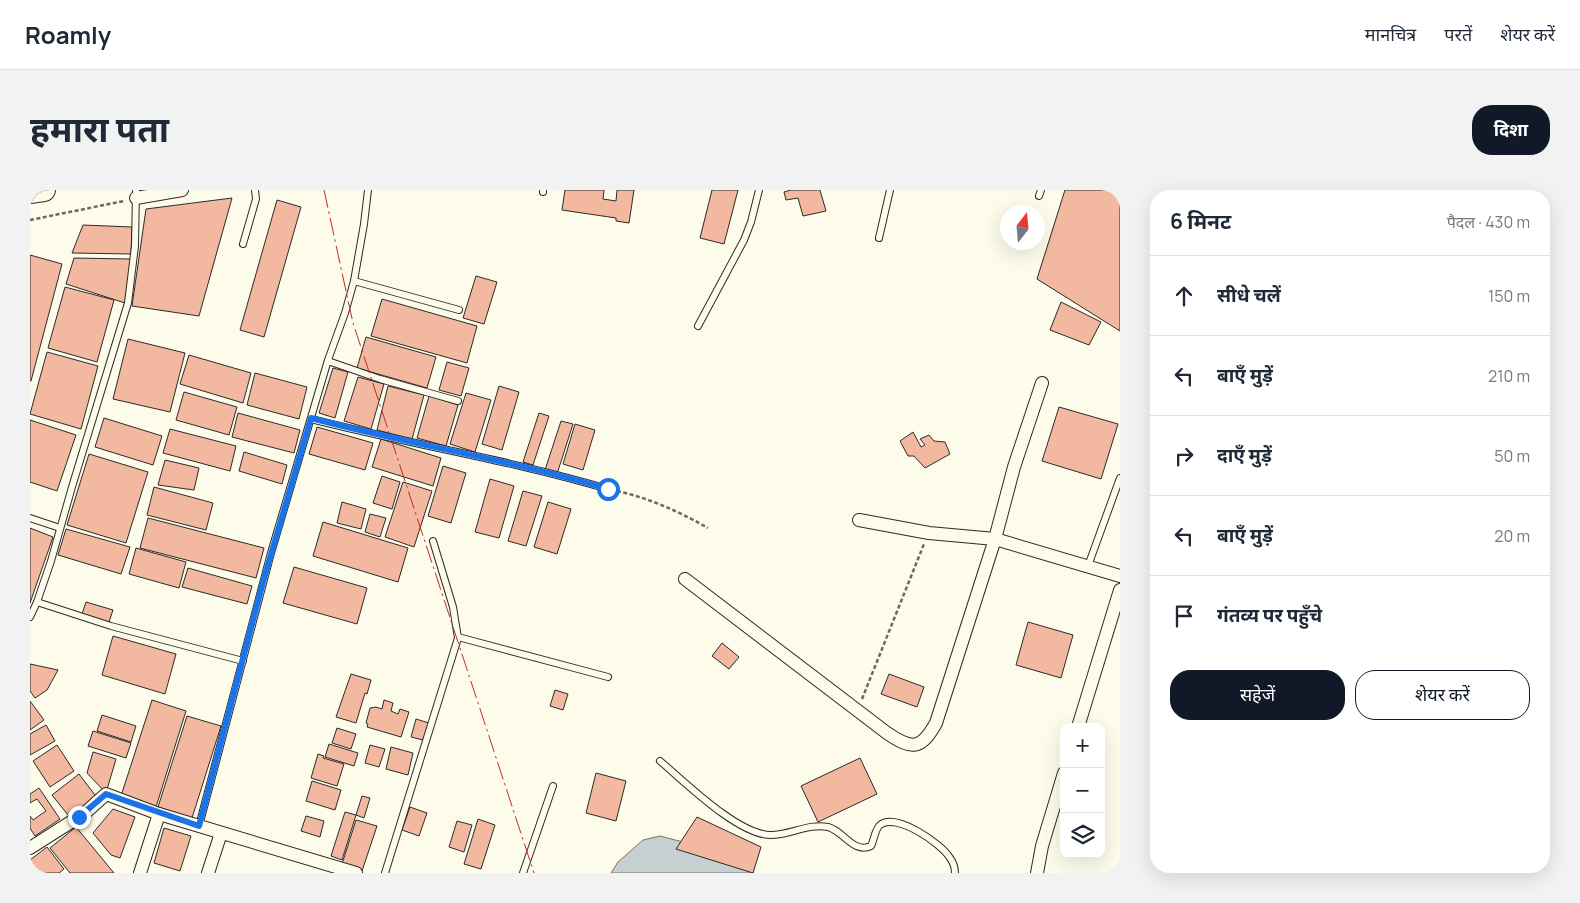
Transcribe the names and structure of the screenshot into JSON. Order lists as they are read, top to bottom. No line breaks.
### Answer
{"north":"top","page":{"header":"Roamly","nav":["मानचित्र","परतें","शेयर करें"],"title":"हमारा पता","buttons":["दिशा",["सहेजें","शेयर करें"]],"heading":["6 मिनट","पैदल · 430 m"],"list":[["सीधे चलें","150 m"],["बाएँ मुड़ें","210 m"],["दाएँ मुड़ें","50 m"],["बाएँ मुड़ें","20 m"],"गंतव्य पर पहुँचे"],"map_buttons":["+","−"]}}
